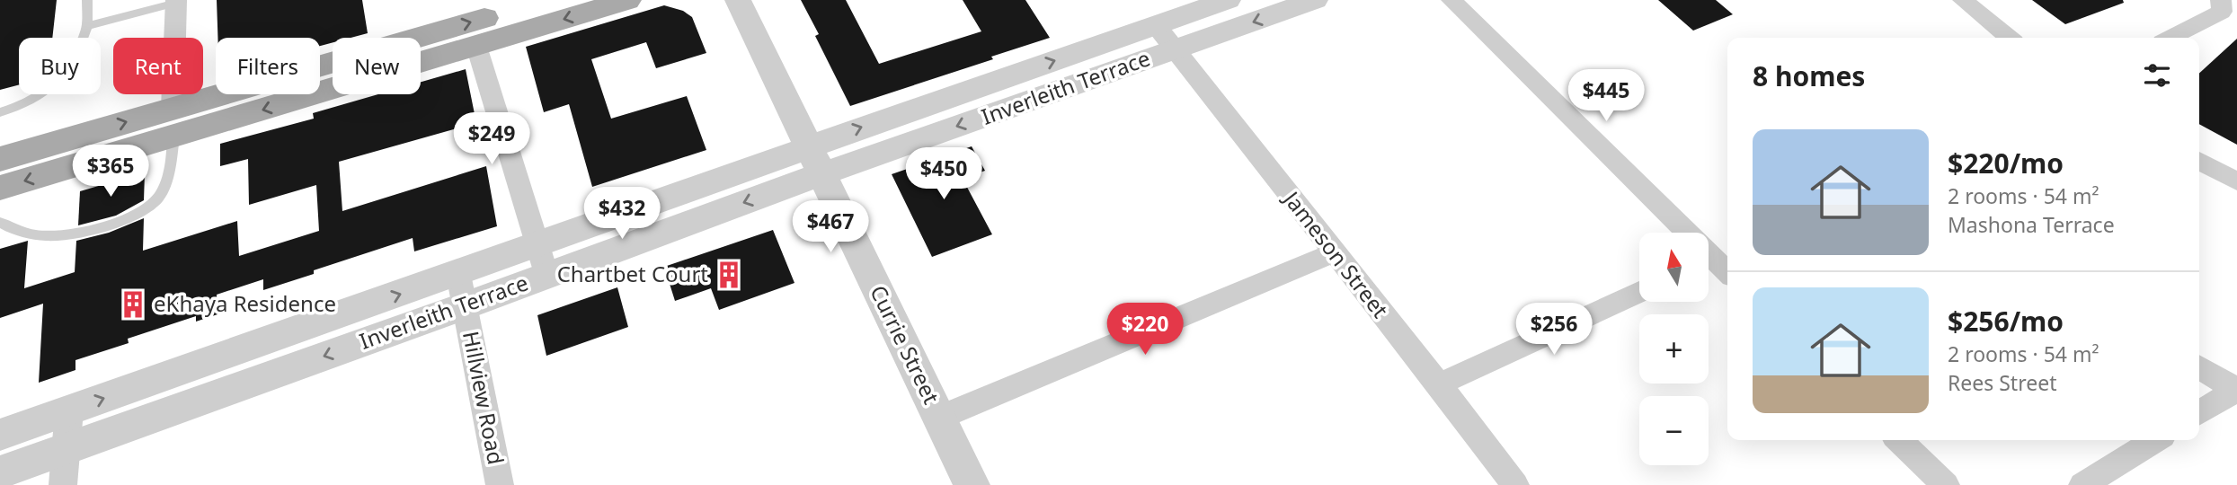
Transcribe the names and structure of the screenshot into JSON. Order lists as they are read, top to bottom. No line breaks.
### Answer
{"streets":{"street":["Inverleith Terrace","Jameson Street","Currie Street","Hillview Road"]},"crossings":[["Inverleith Terrace","Jameson Street"],["Inverleith Terrace","Currie Street"],["Inverleith Terrace","Hillview Road"]],"places":{"building":["Chartbet Court","eKhaya Residence"]},"north":"top","page":{"chip":["Buy","Rent","Filters","New"],"heading":"8 homes","price":["$445","$249","$365","$450","$432","$467","$220","$256"],"list":[{"name":"$220/mo","note":"2 rooms · 54 m² · Mashona Terrace"},{"name":"$256/mo","note":"2 rooms · 54 m² · Rees Street"}],"map_buttons":["+","−"]}}
